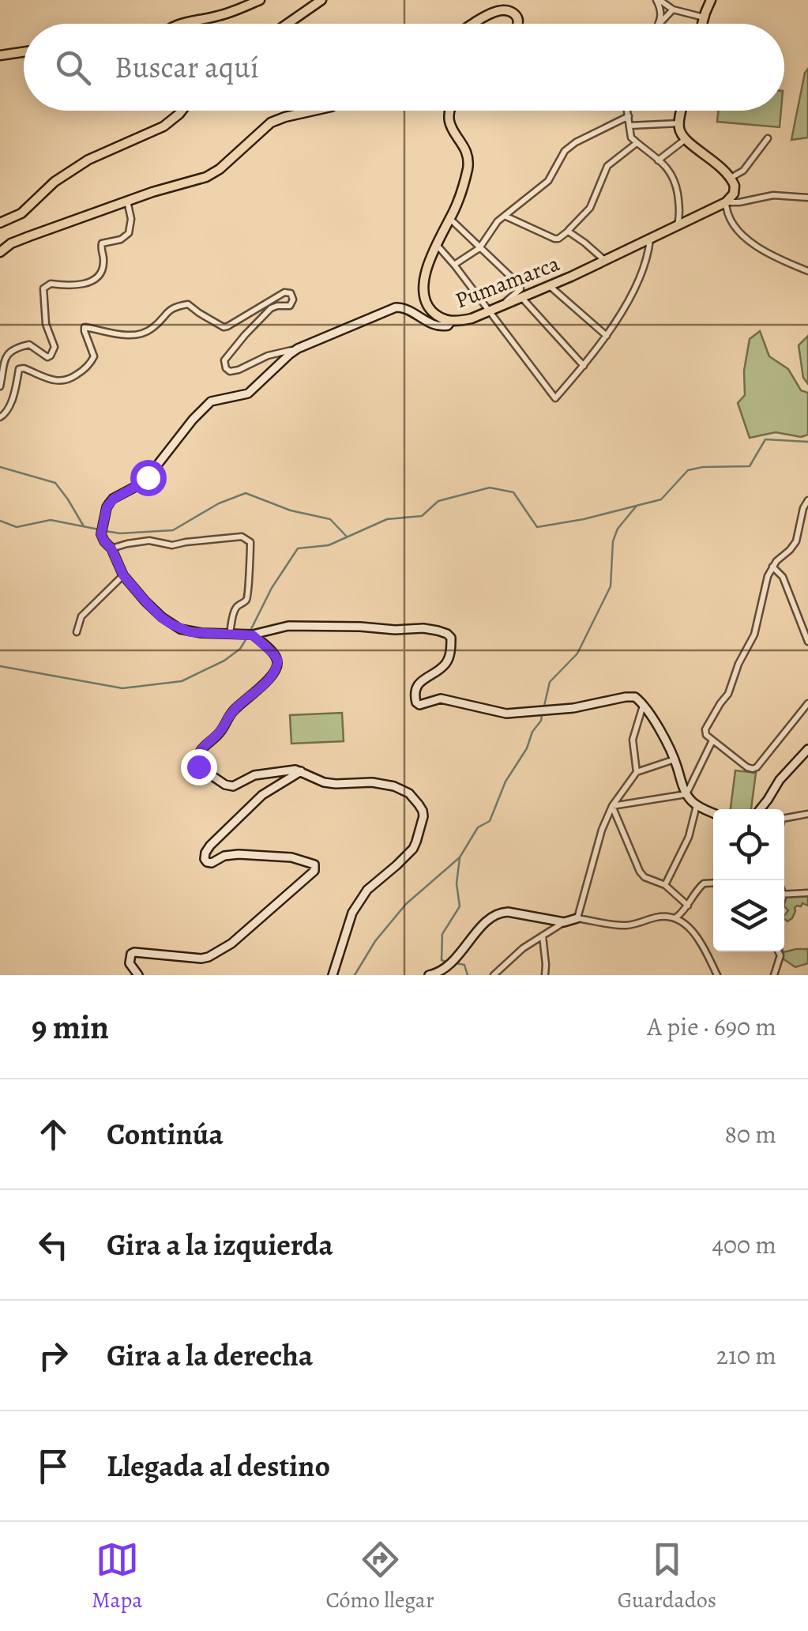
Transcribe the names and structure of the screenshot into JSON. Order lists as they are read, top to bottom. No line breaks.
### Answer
{"streets":{"main road":["Pumamarca"]},"page":{"search":"Buscar aquí","heading":["9 min","A pie · 690 m"],"list":[["Continúa","80 m"],["Gira a la izquierda","400 m"],["Gira a la derecha","210 m"],"Llegada al destino"],"nav":["Mapa","Cómo llegar","Guardados"]}}
